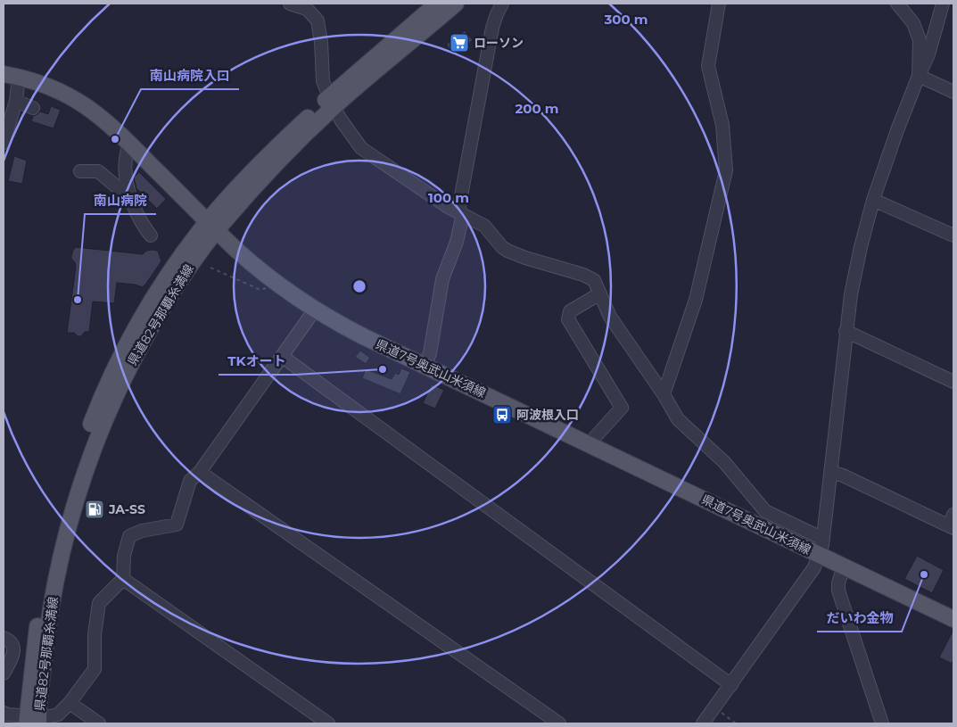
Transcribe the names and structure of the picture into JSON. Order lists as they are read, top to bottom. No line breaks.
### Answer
{"streets":{"main road":["県道82号那覇糸満線","県道7号奥武山米須線"]},"crossings":[["県道82号那覇糸満線","県道7号奥武山米須線"]],"places":{"supermarket":["ローソン"],"other":["南山病院入口","南山病院","TKオート","だいわ金物"],"bus stop":["阿波根入口"],"fuel station":["JA-SS"]},"rings":["300 m","200 m","100 m"]}
